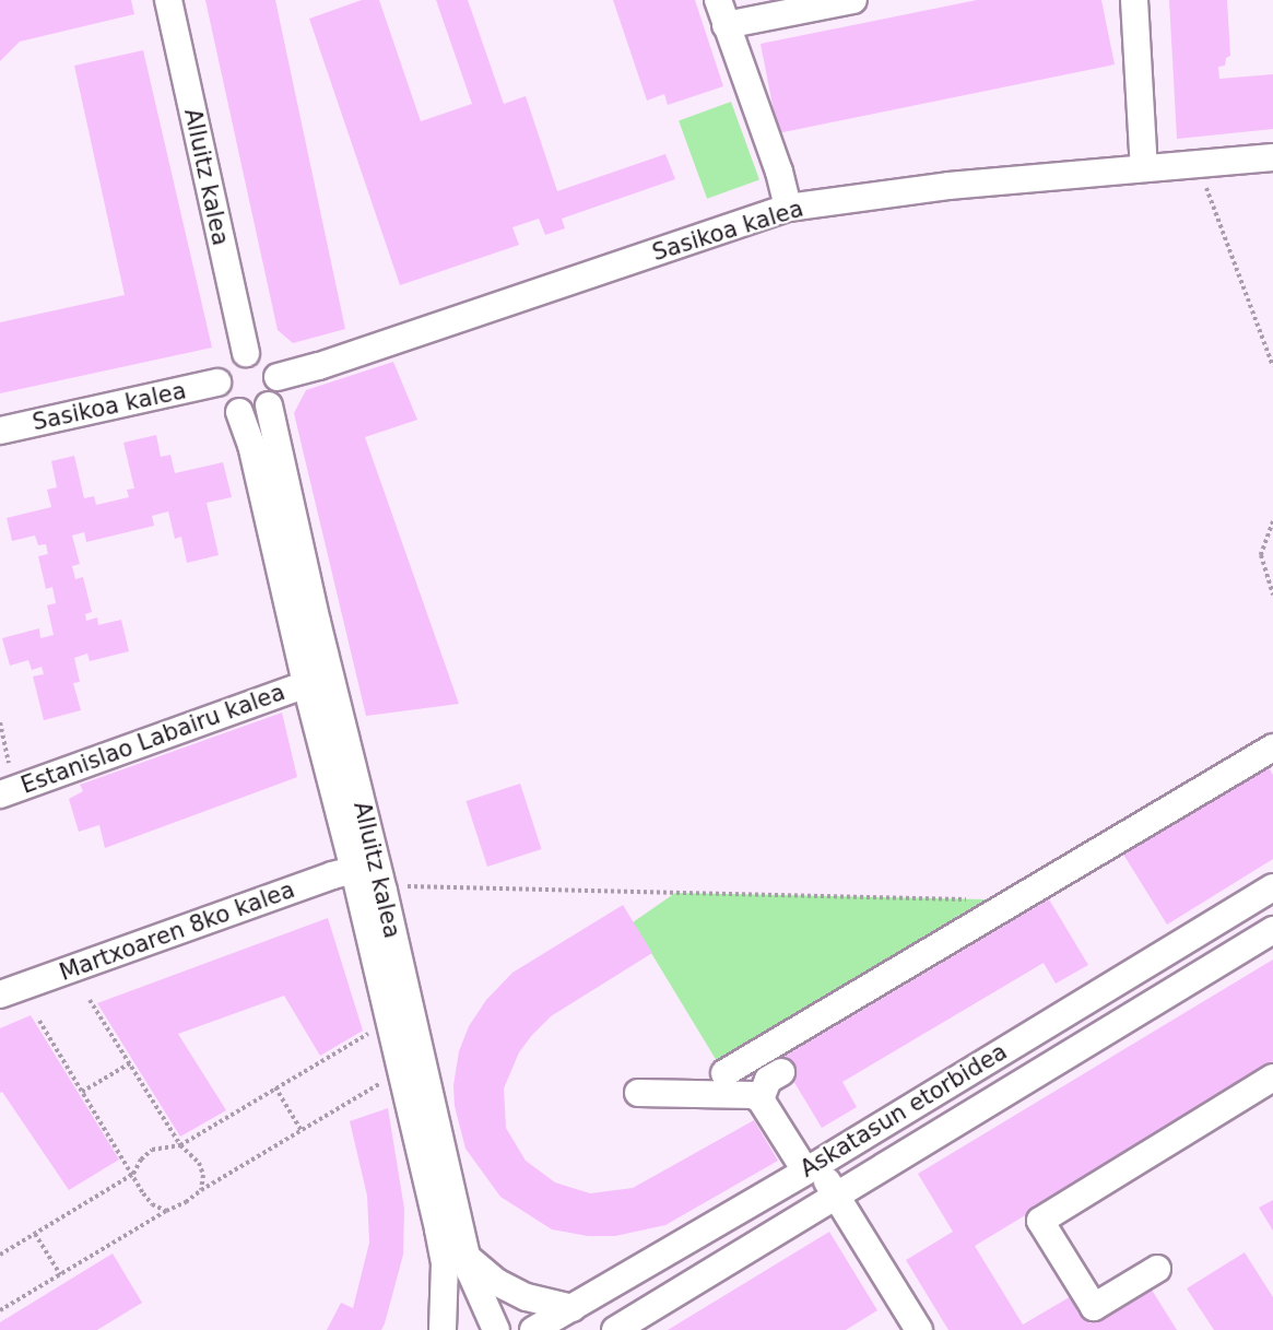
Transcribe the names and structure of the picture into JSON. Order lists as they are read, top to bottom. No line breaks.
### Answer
{"streets":{"street":["Alluitz kalea","Sasikoa kalea","Estanislao Labairu kalea","Martxoaren 8ko kalea","Askatasun etorbidea"]},"crossings":[["Alluitz kalea","Sasikoa kalea"],["Alluitz kalea","Estanislao Labairu kalea"],["Alluitz kalea","Martxoaren 8ko kalea"]]}
